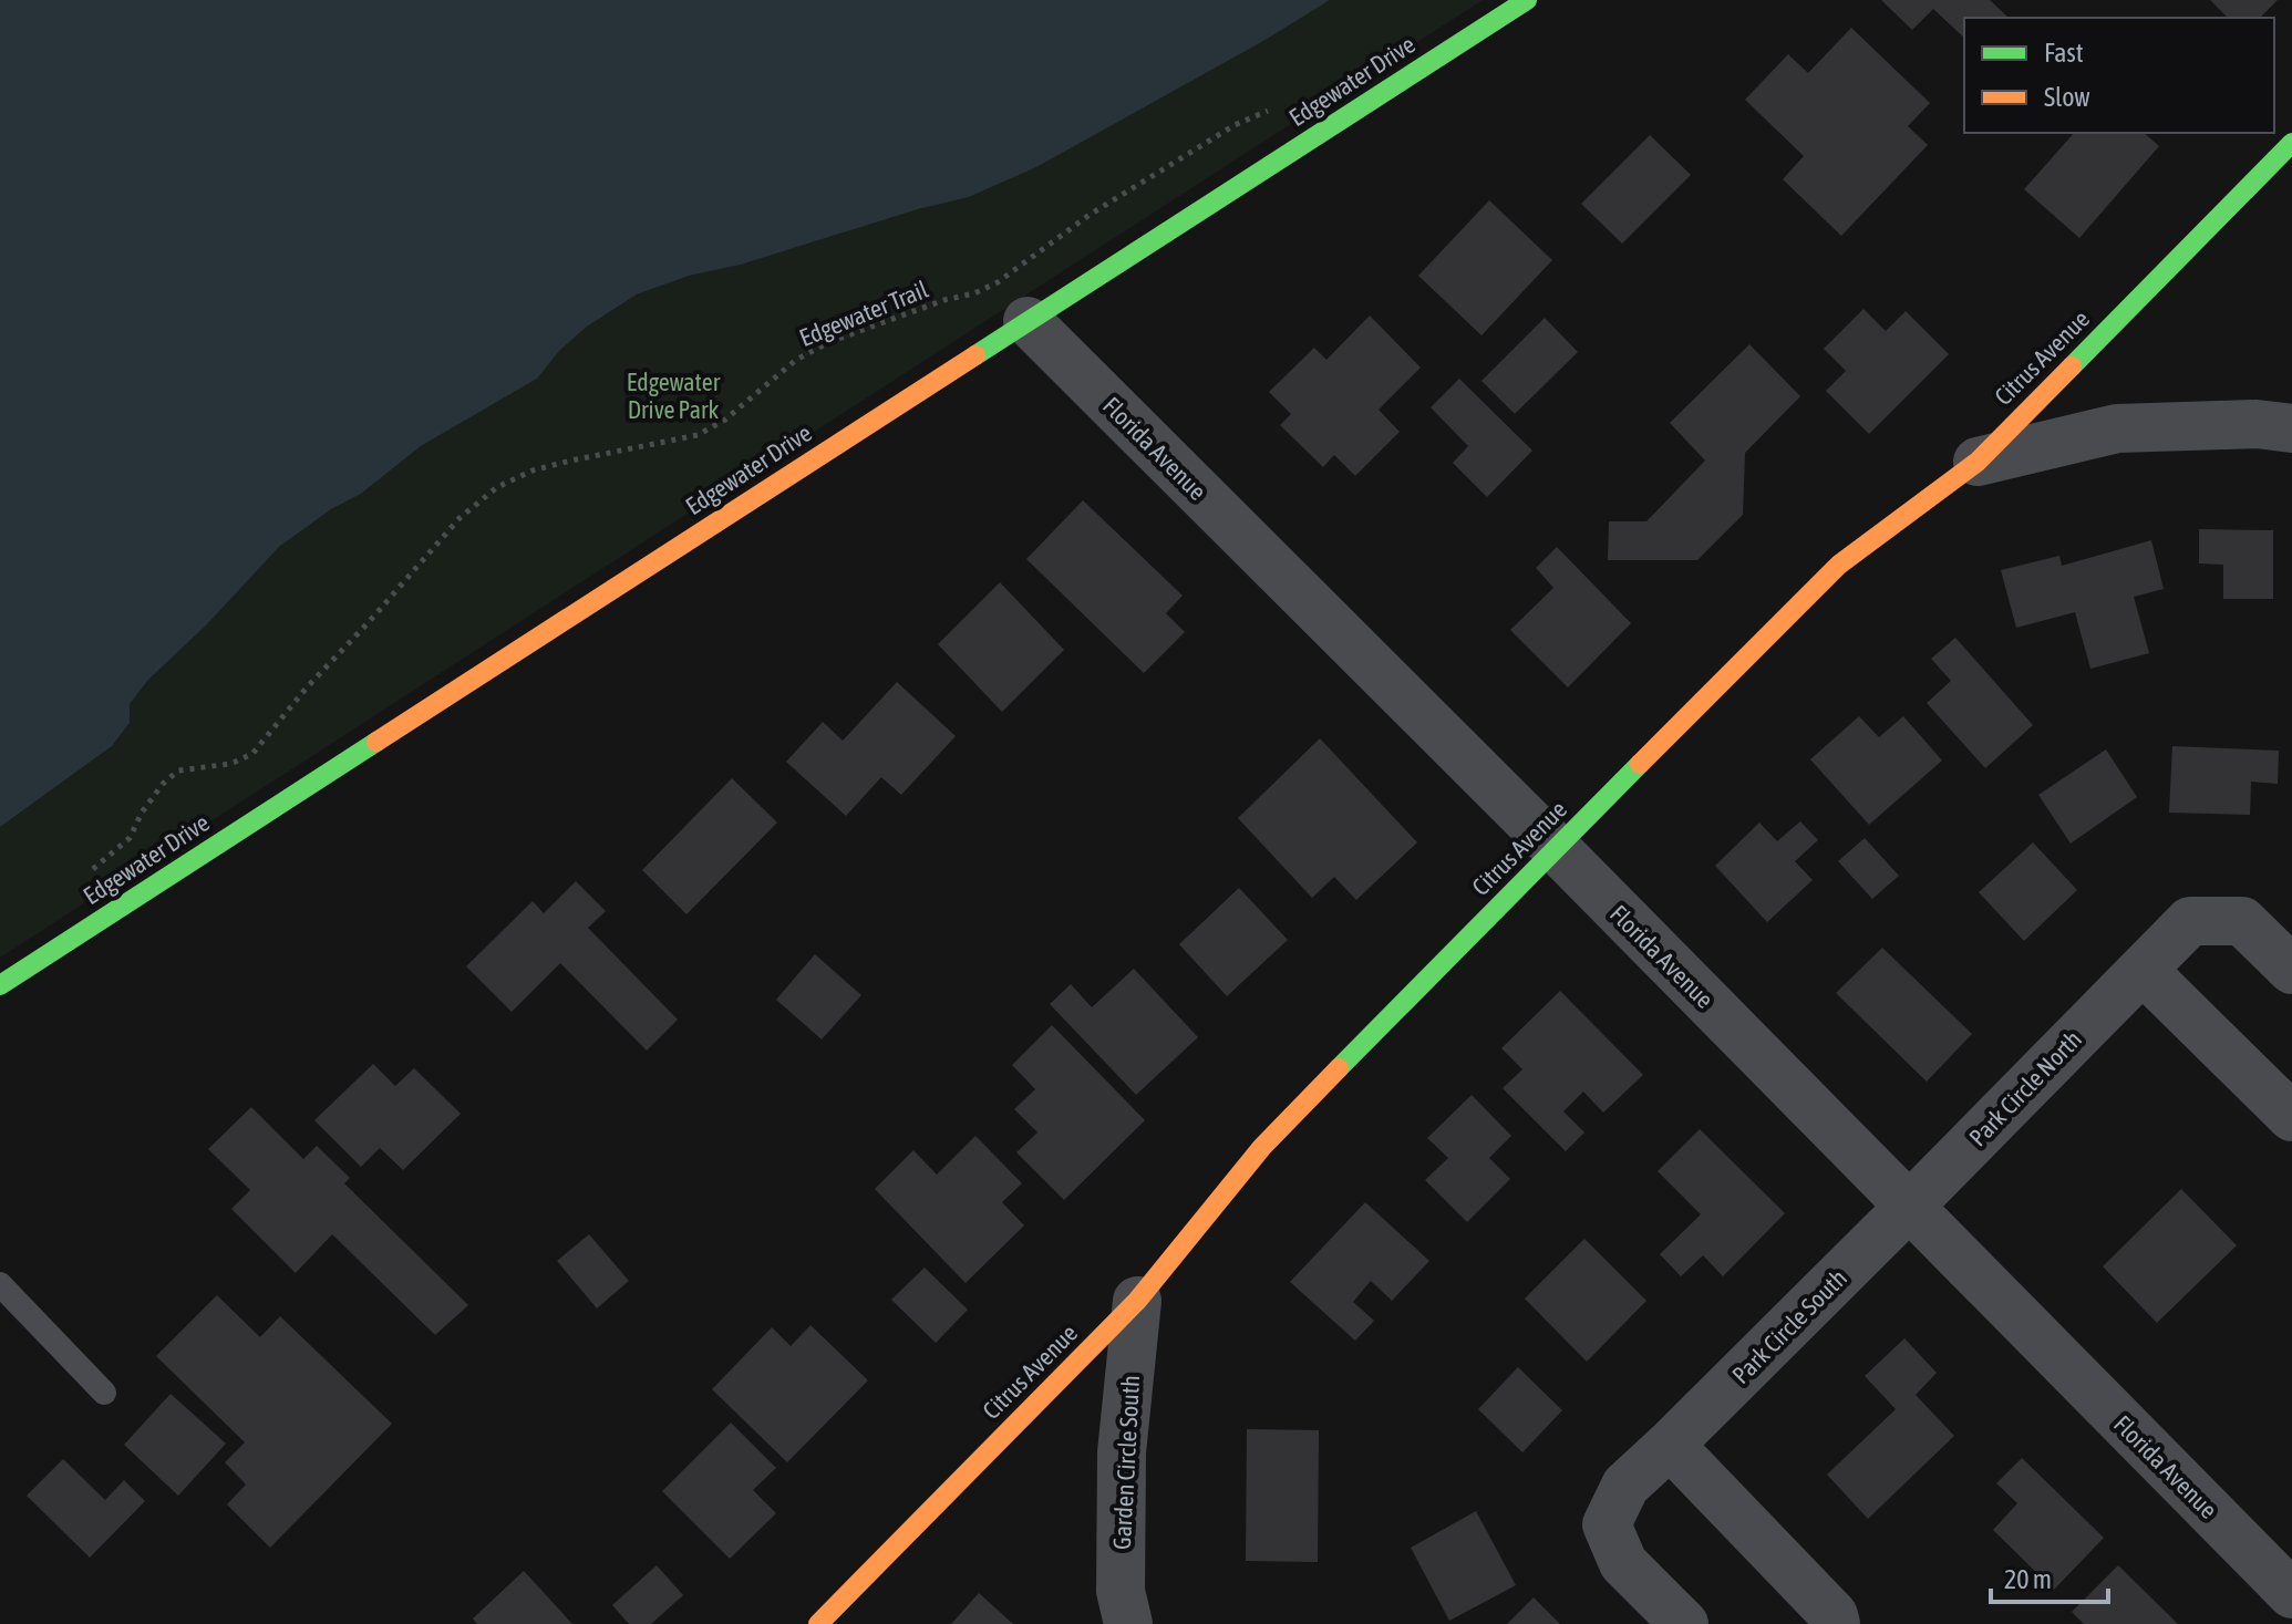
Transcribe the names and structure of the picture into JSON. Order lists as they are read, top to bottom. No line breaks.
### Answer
{"streets":{"street":["Edgewater Drive","Citrus Avenue","Florida Avenue","Park Circle North","Park Circle South","Garden Circle South"],"path":["Edgewater Trail"]},"crossings":[["Edgewater Drive","Florida Avenue"],["Citrus Avenue","Florida Avenue"],["Citrus Avenue","Garden Circle South"],["Florida Avenue","Park Circle North"],["Florida Avenue","Park Circle South"],["Park Circle North","Park Circle South"]],"parks":["Edgewater Drive Park"],"legend":["Fast","Slow"],"scale_bar":"20 m"}
